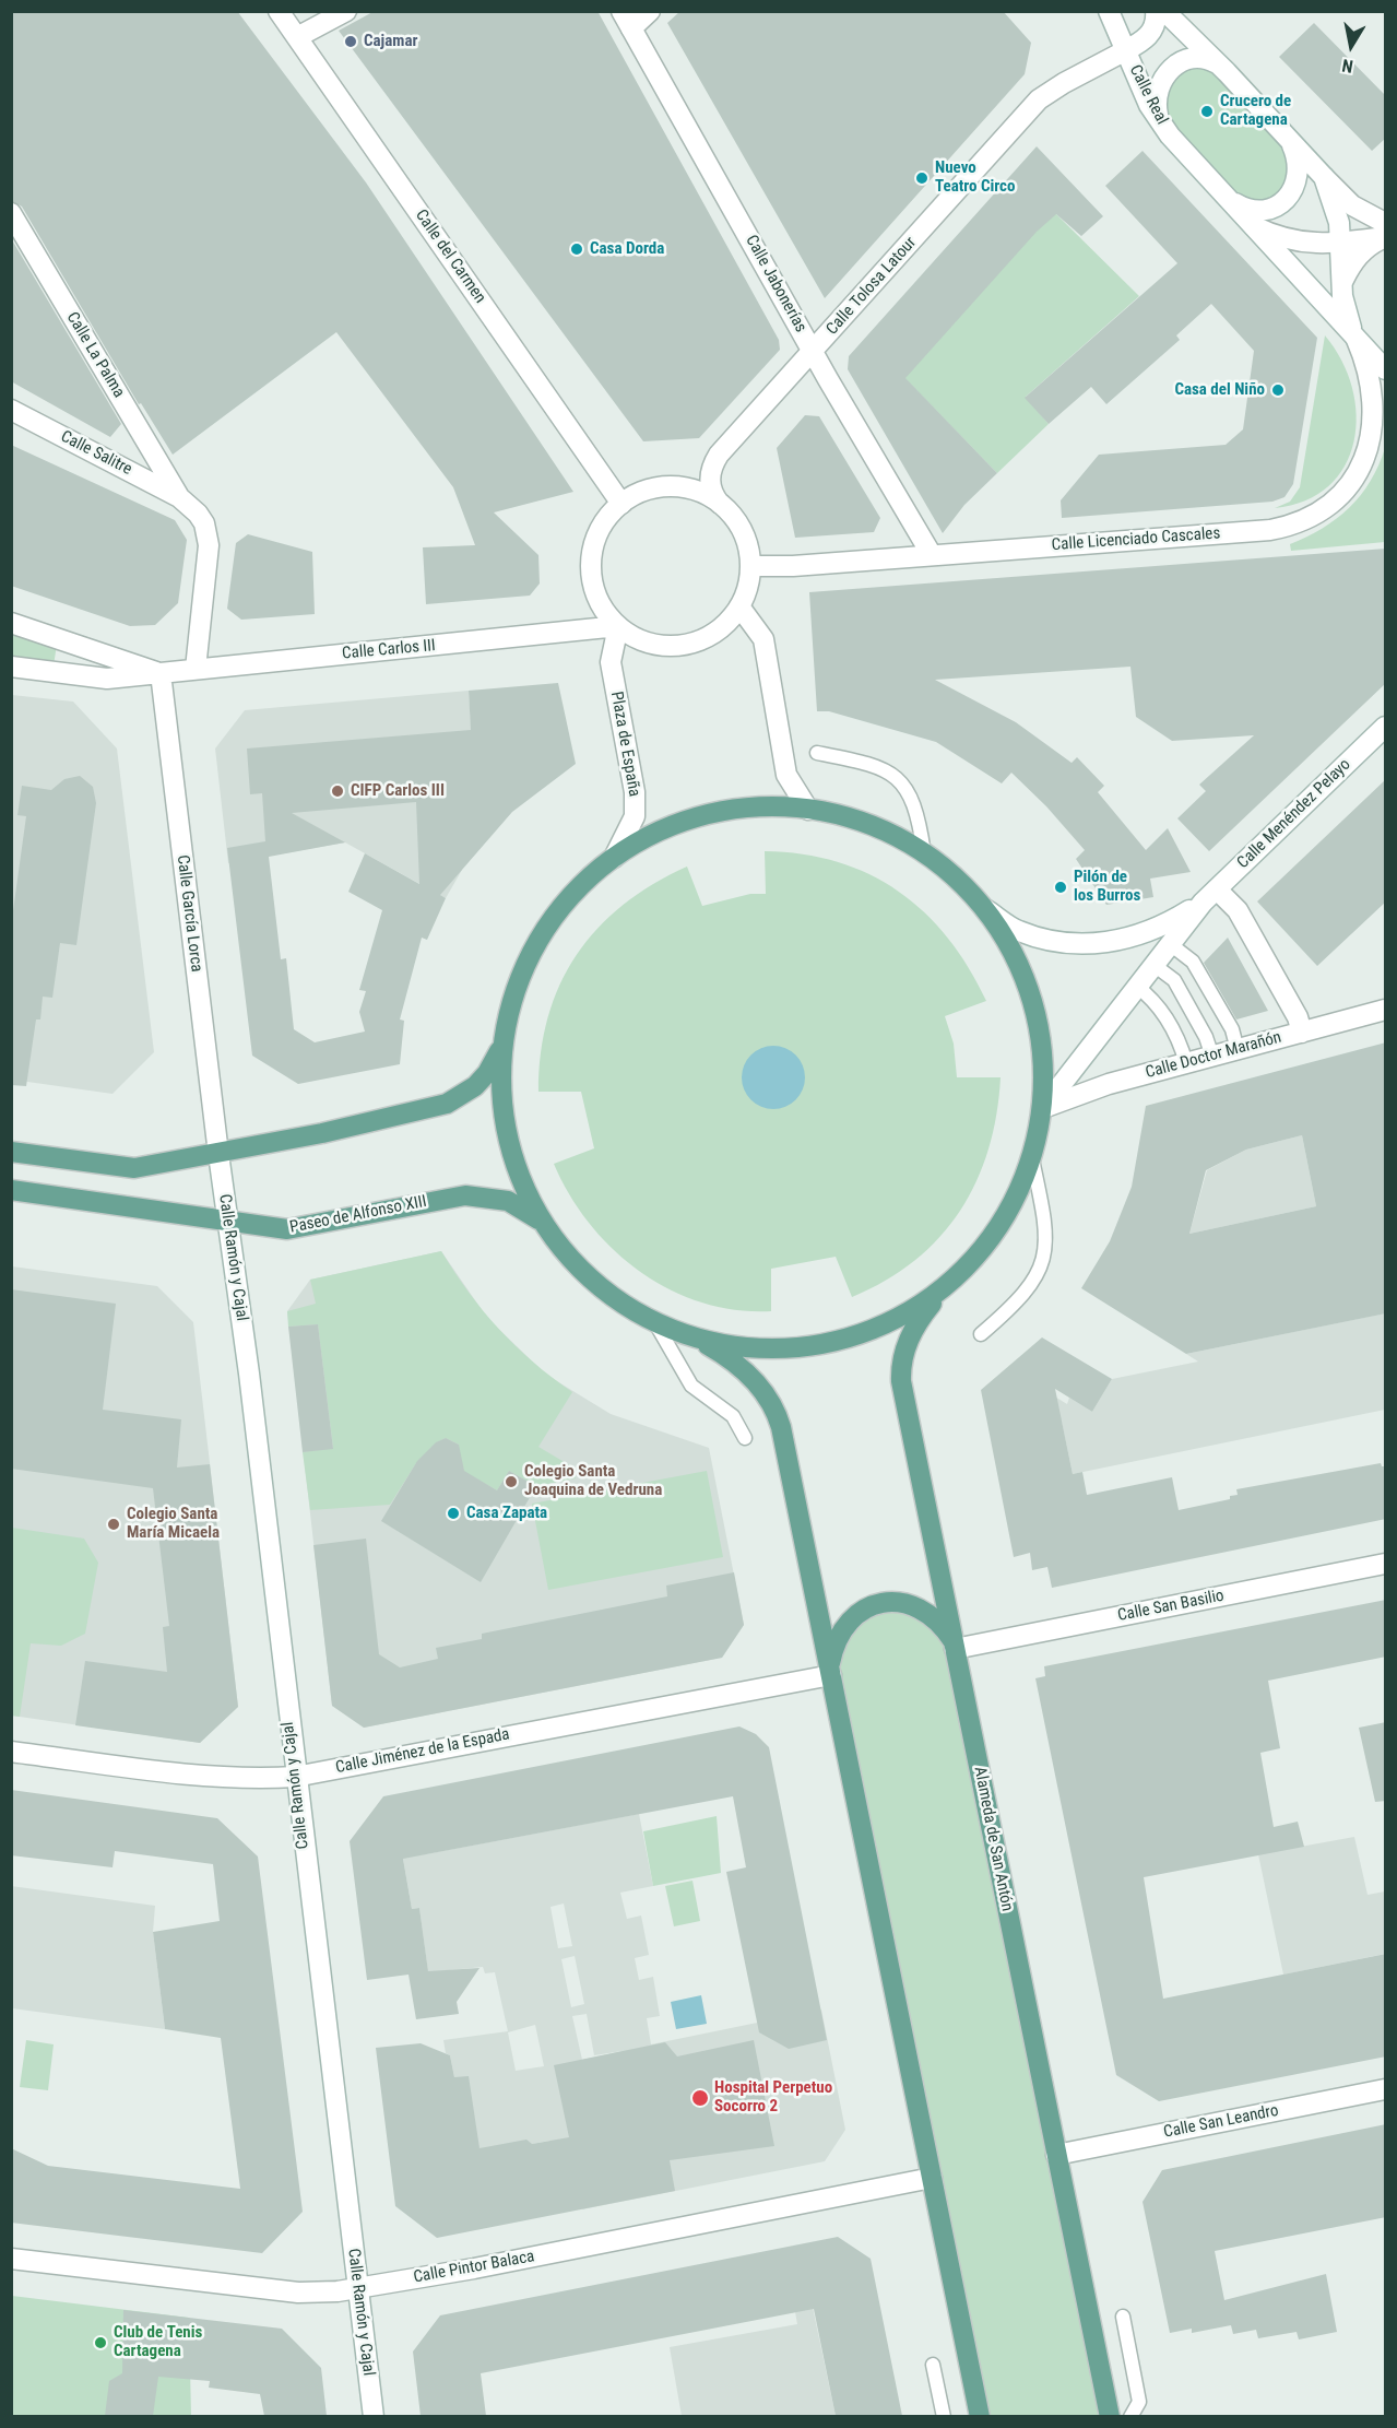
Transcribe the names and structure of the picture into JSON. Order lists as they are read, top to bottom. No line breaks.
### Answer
{"streets":{"main road":["Plaza de España","Paseo de Alfonso XIII","Alameda de San Antón"],"street":["Calle Real","Calle del Carmen","Calle Jabonerías","Calle Tolosa Latour","Calle La Palma","Calle Salitre","Calle Licenciado Cascales","Calle Carlos III","Calle Menéndez Pelayo","Calle García Lorca","Calle Doctor Marañón","Calle Ramón y Cajal","Calle San Basilio","Calle Jiménez de la Espada","Calle San Leandro","Calle Pintor Balaca"]},"crossings":[["Calle Real","Calle Tolosa Latour"],["Calle Real","Calle Licenciado Cascales"],["Calle del Carmen","Calle Tolosa Latour"],["Calle del Carmen","Calle Licenciado Cascales"],["Calle del Carmen","Calle Carlos III"],["Calle del Carmen","Plaza de España"],["Calle Jabonerías","Calle Tolosa Latour"],["Calle Jabonerías","Calle Licenciado Cascales"],["Calle Tolosa Latour","Calle Licenciado Cascales"],["Calle Tolosa Latour","Calle Carlos III"],["Calle Tolosa Latour","Plaza de España"],["Calle La Palma","Calle Salitre"],["Calle Licenciado Cascales","Calle Carlos III"],["Calle Licenciado Cascales","Plaza de España"],["Calle Carlos III","Plaza de España"],["Calle Carlos III","Calle García Lorca"],["Plaza de España","Calle Doctor Marañón"],["Plaza de España","Paseo de Alfonso XIII"],["Plaza de España","Alameda de San Antón"],["Calle García Lorca","Calle Ramón y Cajal"],["Paseo de Alfonso XIII","Calle Ramón y Cajal"],["Calle Ramón y Cajal","Calle Jiménez de la Espada"],["Calle Ramón y Cajal","Calle Pintor Balaca"],["Calle San Basilio","Alameda de San Antón"],["Alameda de San Antón","Calle San Leandro"]],"places":["Cajamar","Crucero de Cartagena","Nuevo Teatro Circo","Casa Dorda","Casa del Niño","CIFP Carlos III","Pilón de los Burros","Colegio Santa Joaquina de Vedruna","Casa Zapata","Colegio Santa María Micaela","Hospital Perpetuo Socorro 2","Club de Tenis Cartagena"],"north":"bottom"}
